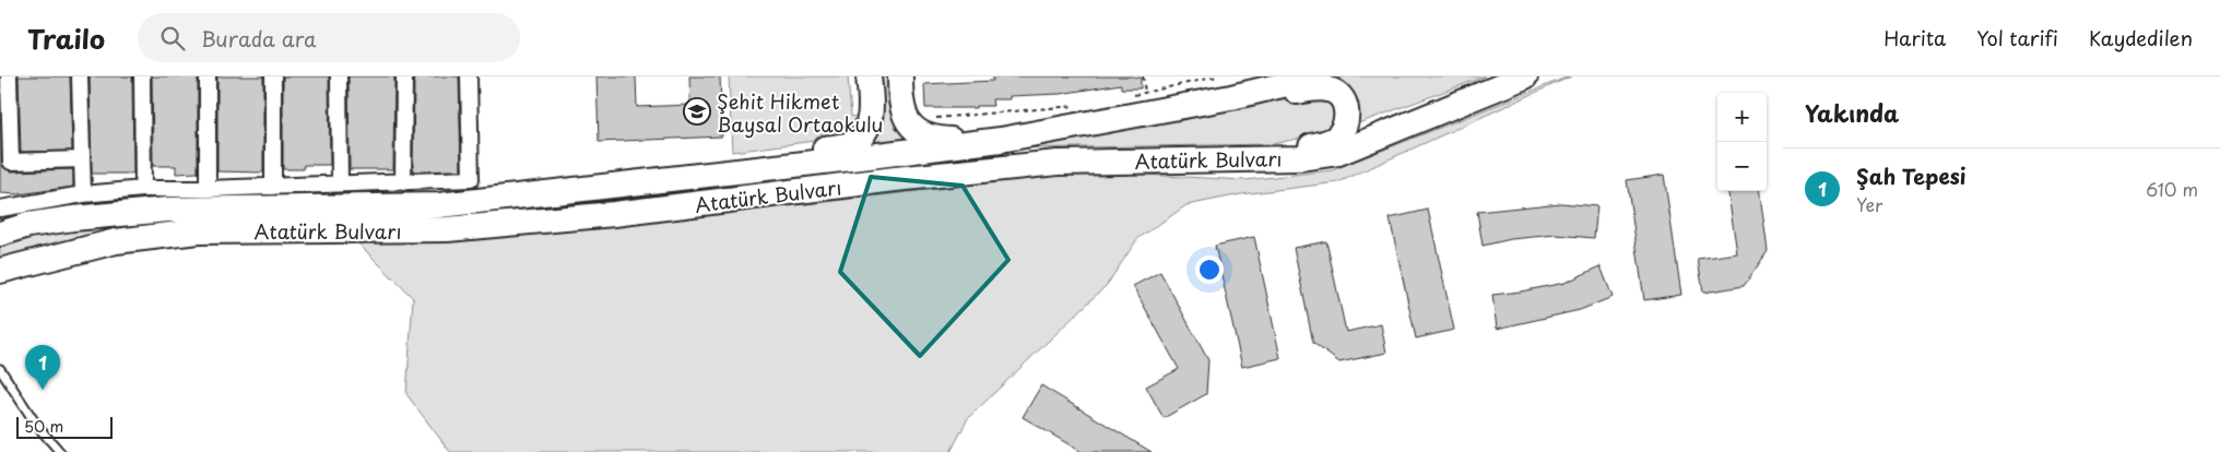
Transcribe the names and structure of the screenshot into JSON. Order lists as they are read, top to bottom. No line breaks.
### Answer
{"streets":{"highway":["Atatürk Bulvarı"]},"places":{"school or university":["Şehit Hikmet Baysal Ortaokulu"]},"scale_bar":"50 m","page":{"header":"Trailo","search":"Burada ara","nav":["Harita","Yol tarifi","Kaydedilen"],"heading":"Yakında","map_buttons":["+","−"],"list":[{"mark":"1","name":"Şah Tepesi","note":"Yer","value":"610 m"}],"pins":"1","scale":"50 m"}}
